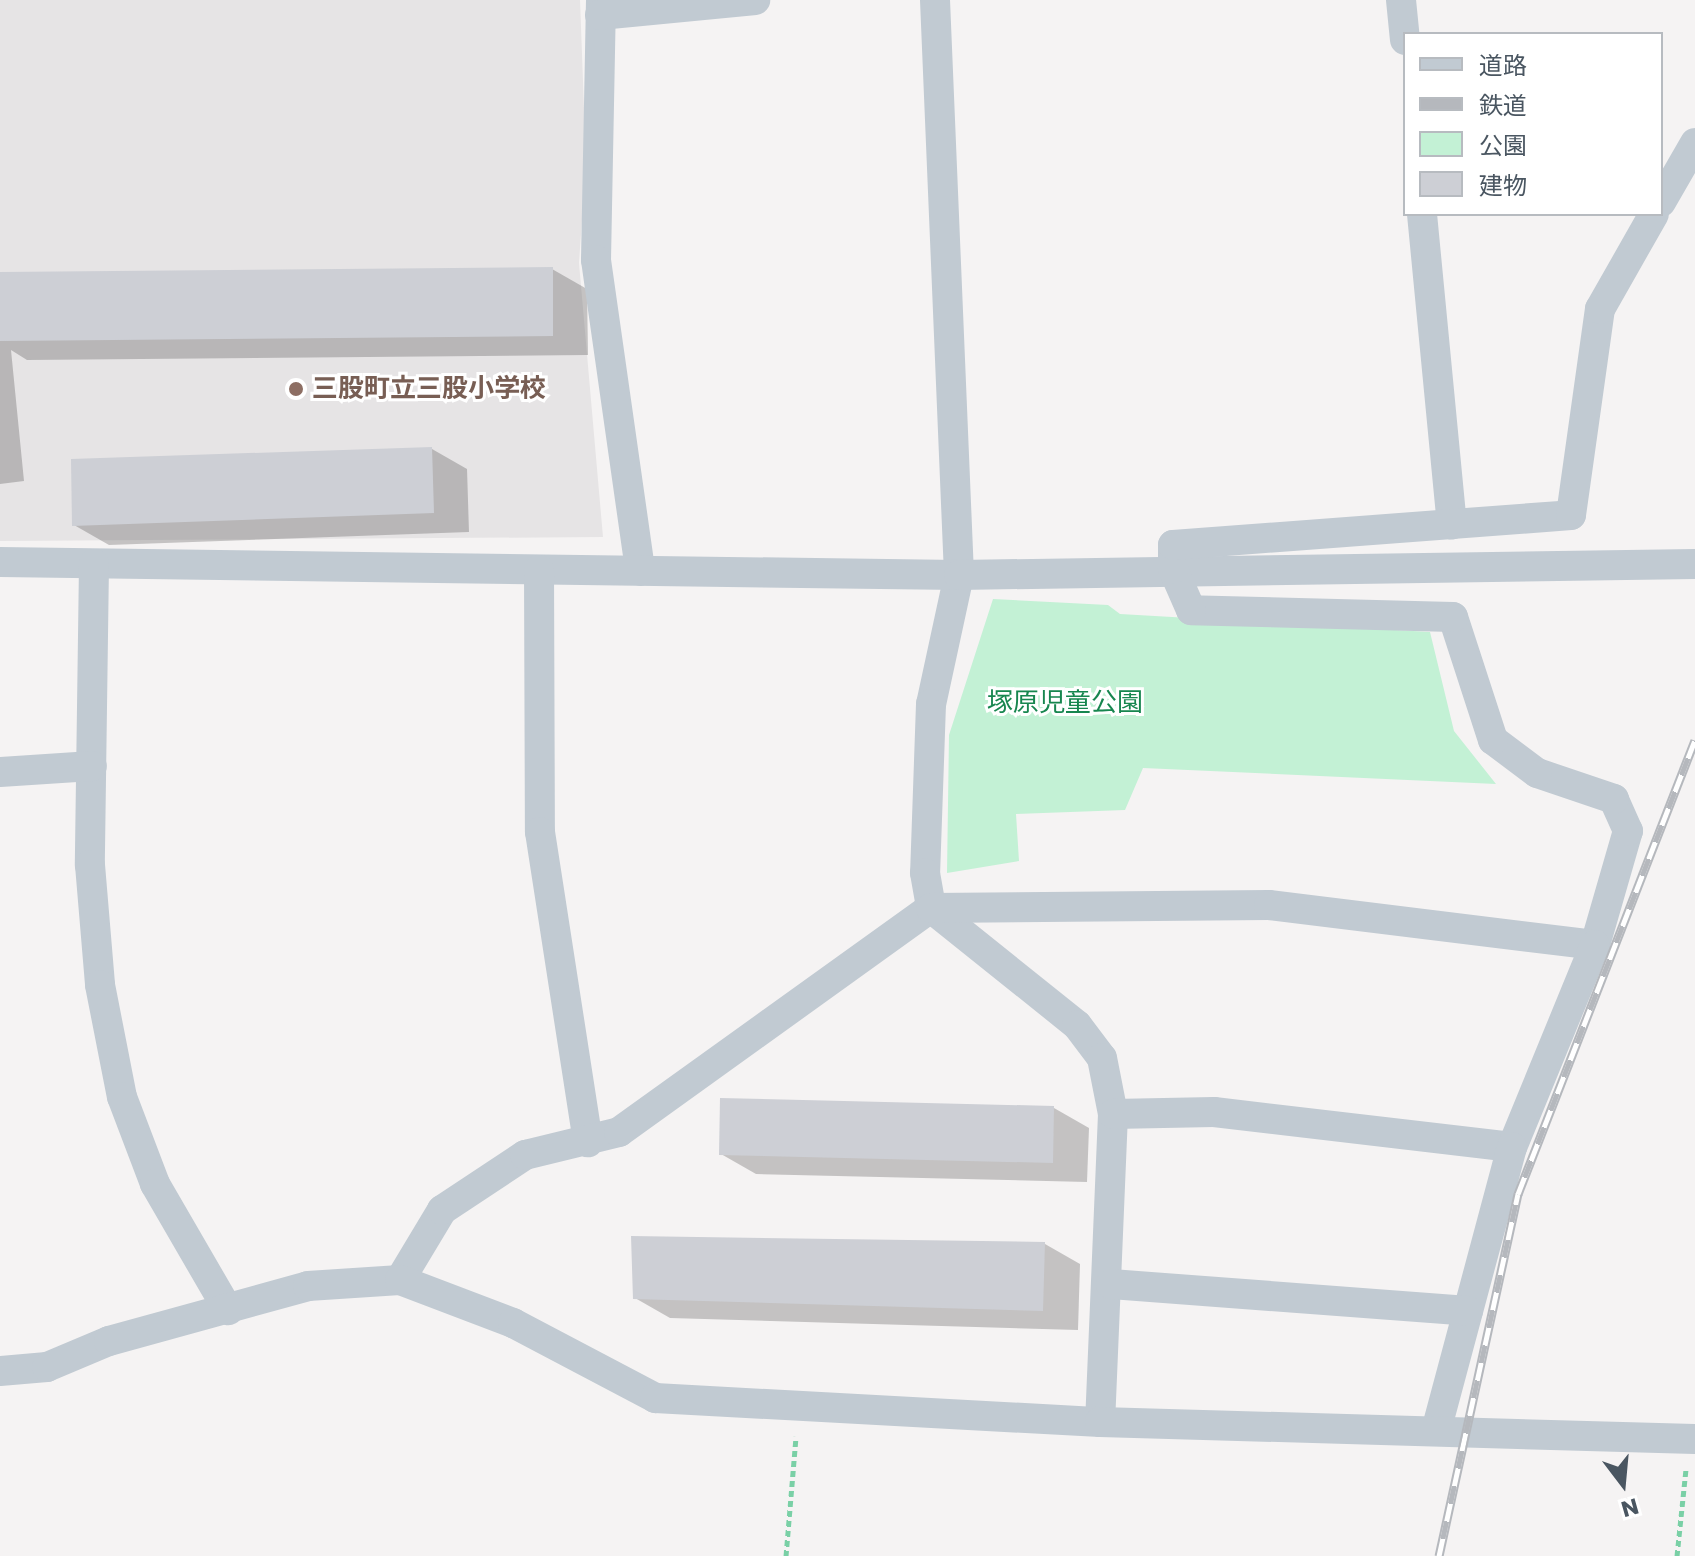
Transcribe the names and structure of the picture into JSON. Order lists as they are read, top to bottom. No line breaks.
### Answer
{"parks":["塚原児童公園"],"places":["三股町立三股小学校"],"legend":["道路","鉄道","公園","建物"],"north":"bottom"}
